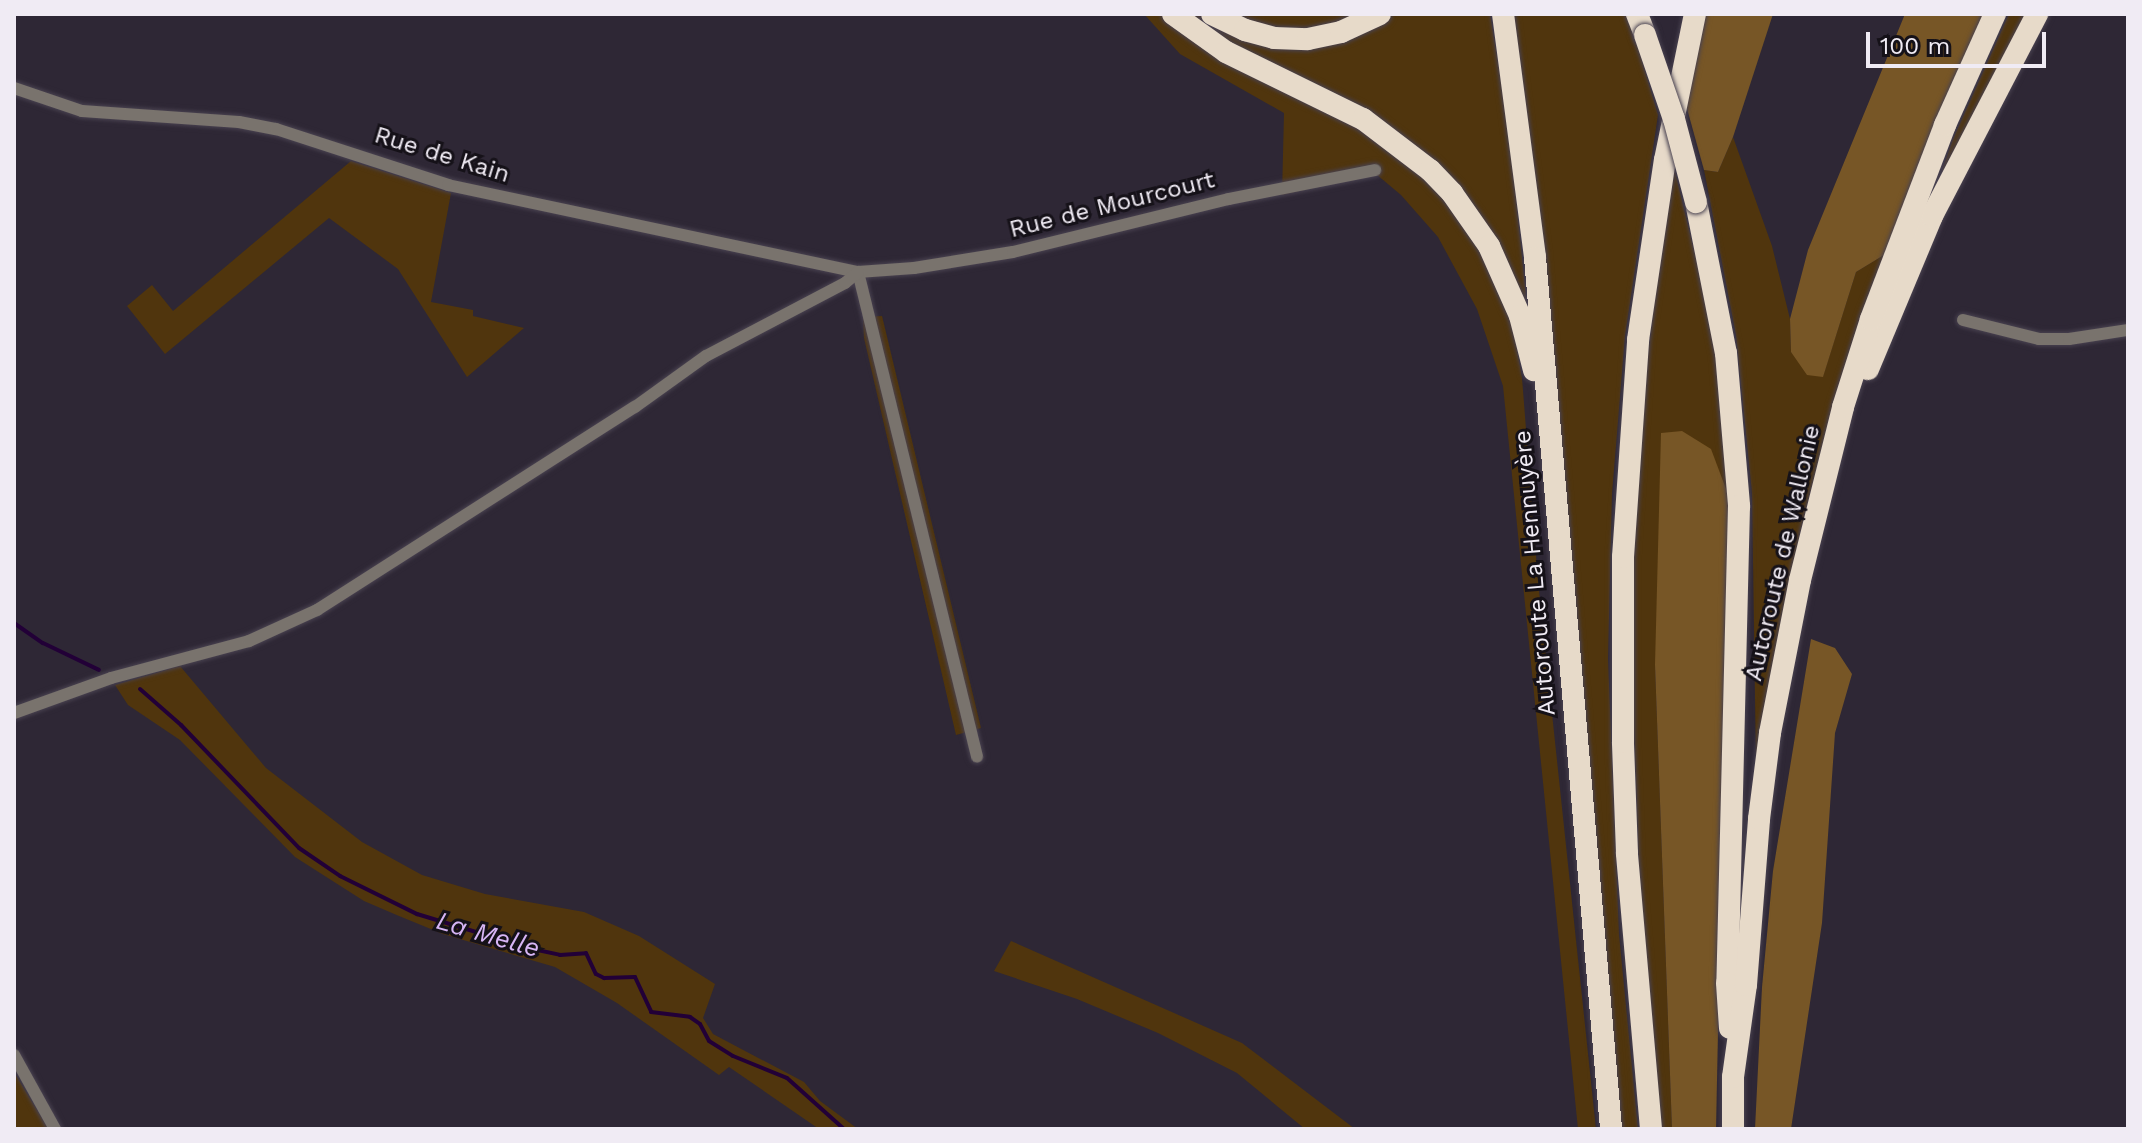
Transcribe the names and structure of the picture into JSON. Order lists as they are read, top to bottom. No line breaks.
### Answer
{"streets":{"highway":["Autoroute de Wallonie","Autoroute La Hennuyère"],"street":["Rue de Kain","Rue de Mourcourt"]},"crossings":[["Rue de Kain","Rue de Mourcourt"]],"water":["La Melle"],"scale_bar":"100 m"}
